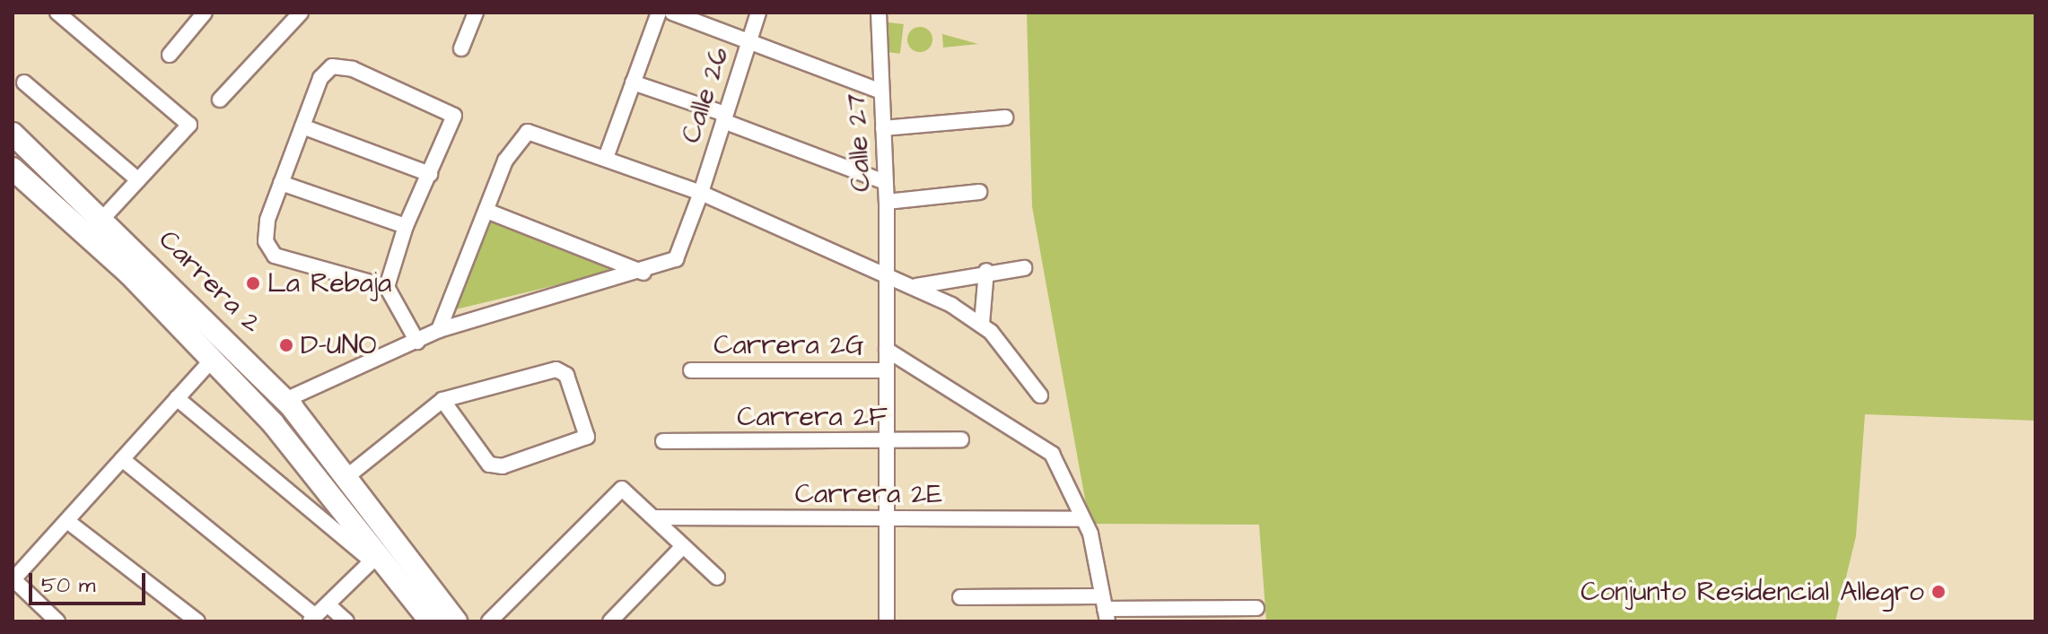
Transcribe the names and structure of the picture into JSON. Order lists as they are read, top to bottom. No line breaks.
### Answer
{"streets":{"main road":["Carrera 2"],"street":["Calle 26","Calle 27","Carrera 2G","Carrera 2F","Carrera 2E"]},"crossings":[["Calle 26","Carrera 2"],["Calle 27","Carrera 2G"],["Calle 27","Carrera 2F"],["Calle 27","Carrera 2E"]],"places":["La Rebaja","D-UNO","Conjunto Residencial Allegro"],"scale_bar":"50 m"}
